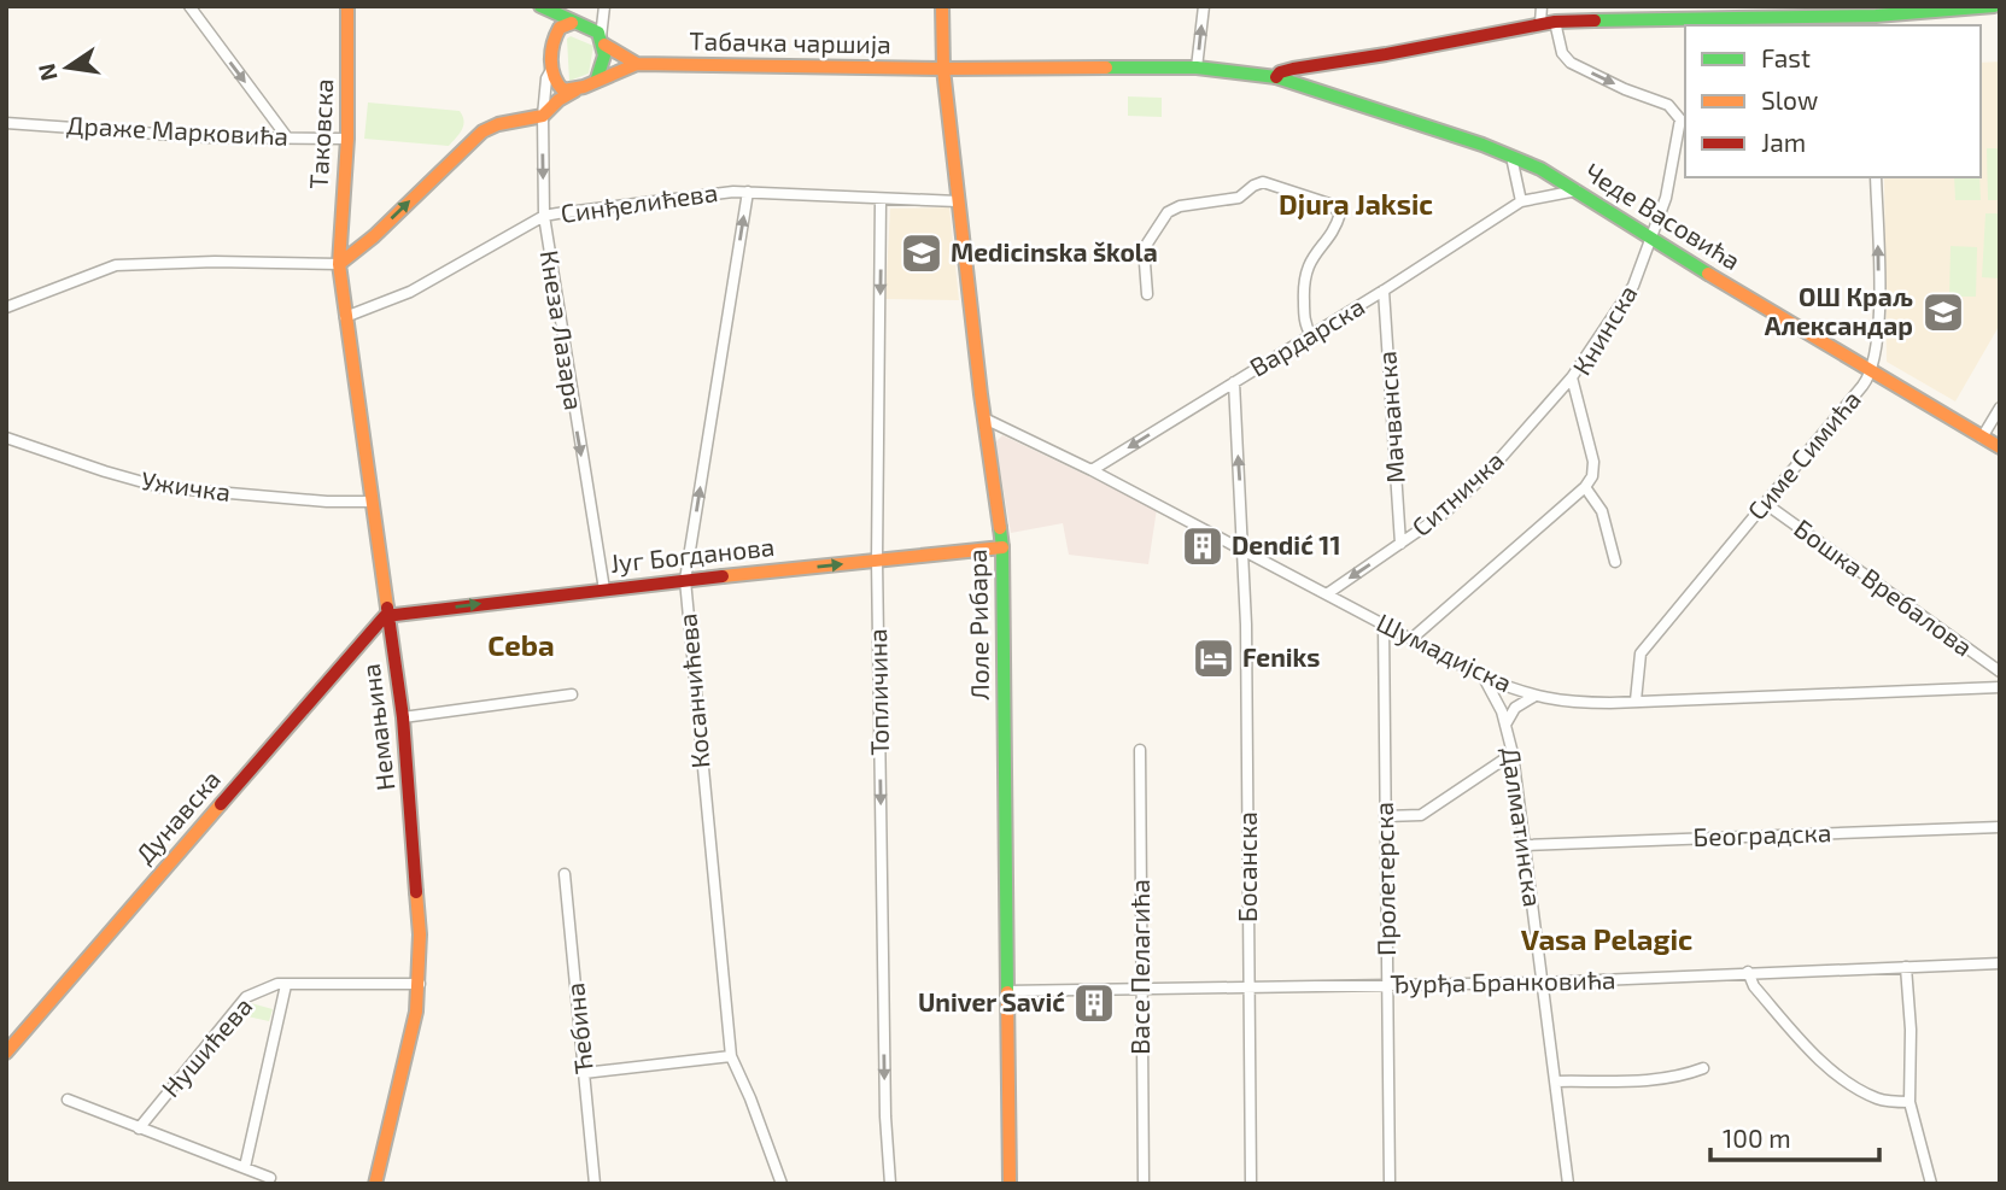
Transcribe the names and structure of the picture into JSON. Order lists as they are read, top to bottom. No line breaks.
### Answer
{"streets":{"street":["Табачка чаршија","Драже Марковића","Таковска","Синђелићева","Чеде Васовића","Кнеза Лазара","Книнска","Вардарска","Мачванска","Симе Симића","Ужичка","Ситничка","Југ Богданова","Бошка Вребалова","Лоле Рибара","Шумадијска","Косанчићева","Топличина","Немањина","Дунавска","Далматинска","Београдска","Босанска","Пролетерска","Васе Пелагића","Ђурђа Бранковића","Ћебина","Нушићева"]},"crossings":[["Табачка чаршија","Чеде Васовића"],["Табачка чаршија","Кнеза Лазара"],["Табачка чаршија","Лоле Рибара"],["Драже Марковића","Таковска"],["Таковска","Немањина"],["Синђелићева","Кнеза Лазара"],["Синђелићева","Лоле Рибара"],["Синђелићева","Косанчићева"],["Синђелићева","Топличина"],["Синђелићева","Немањина"],["Чеде Васовића","Книнска"],["Чеде Васовића","Вардарска"],["Чеде Васовића","Симе Симића"],["Кнеза Лазара","Југ Богданова"],["Книнска","Ситничка"],["Вардарска","Мачванска"],["Вардарска","Шумадијска"],["Вардарска","Босанска"],["Мачванска","Ситничка"],["Симе Симића","Бошка Вребалова"],["Симе Симића","Шумадијска"],["Ужичка","Немањина"],["Ситничка","Шумадијска"],["Југ Богданова","Лоле Рибара"],["Југ Богданова","Косанчићева"],["Југ Богданова","Топличина"],["Југ Богданова","Немањина"],["Југ Богданова","Дунавска"],["Лоле Рибара","Шумадијска"],["Лоле Рибара","Ђурђа Бранковића"],["Шумадијска","Далматинска"],["Шумадијска","Босанска"],["Шумадијска","Пролетерска"],["Немањина","Дунавска"],["Немањина","Нушићева"],["Далматинска","Београдска"],["Далматинска","Ђурђа Бранковића"],["Босанска","Ђурђа Бранковића"],["Пролетерска","Ђурђа Бранковића"],["Васе Пелагића","Ђурђа Бранковића"]],"one_way":["Кнеза Лазара","Косанчићева","Топличина"],"districts":["Djura Jaksic","Ceba","Vasa Pelagic"],"places":{"school or university":["Medicinska škola","ОШ Краљ Александар"],"building":["Dendić 11","Univer Savić"],"hotel":["Feniks"]},"legend":["Fast","Slow","Jam"],"scale_bar":"100 m","north":"left"}
